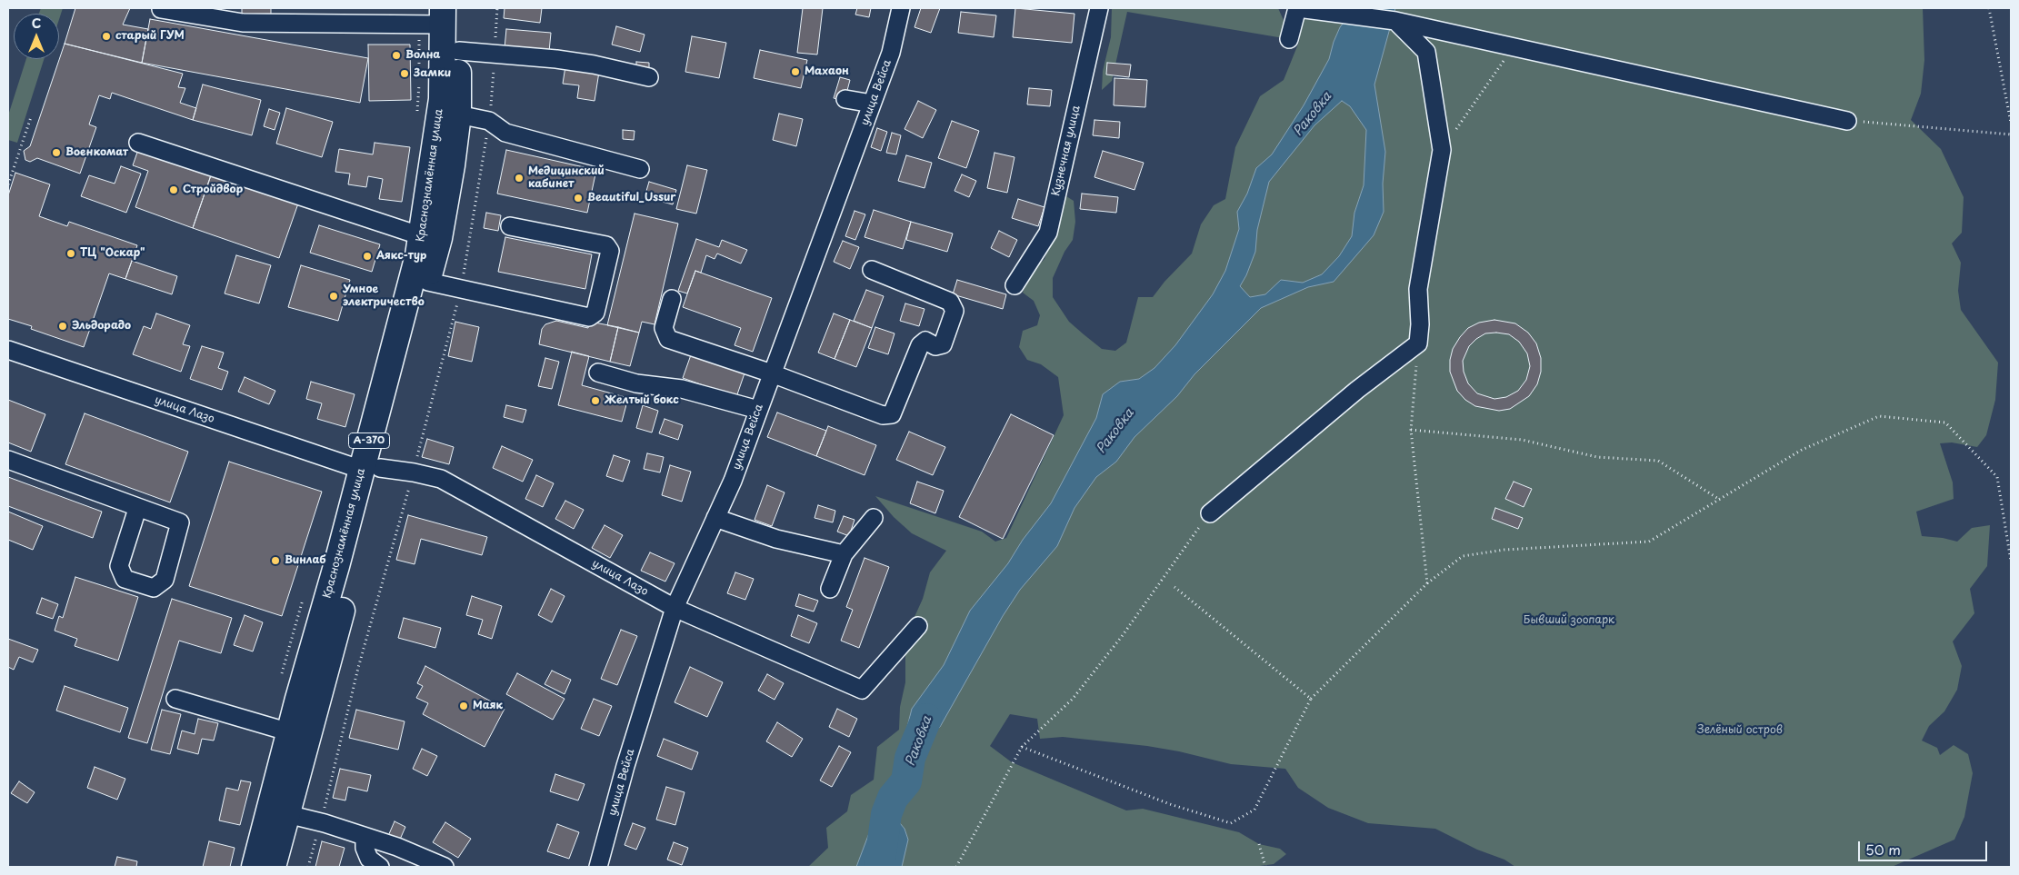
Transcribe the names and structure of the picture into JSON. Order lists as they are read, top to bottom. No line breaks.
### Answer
{"streets":{"highway":["Краснознамённая улица","А-370"],"street":["улица Вейса","Кузнечная улица","улица Лазо"]},"crossings":[["улица Вейса","улица Лазо"],["Краснознамённая улица","улица Лазо"]],"water":["Раковка"],"parks":["Бывший зоопарк","Зелёный остров"],"places":["старый ГУМ","Волна","Махаон","Замки","Военкомат","Медицинский кабинет","Стройдвор","Beautiful_Ussur","ТЦ \"Оскар\"","Аякс-тур","Умное электричество","Эльдорадо","Желтый бокс","Винлаб","Маяк"],"scale_bar":"50 m","north":"top"}
